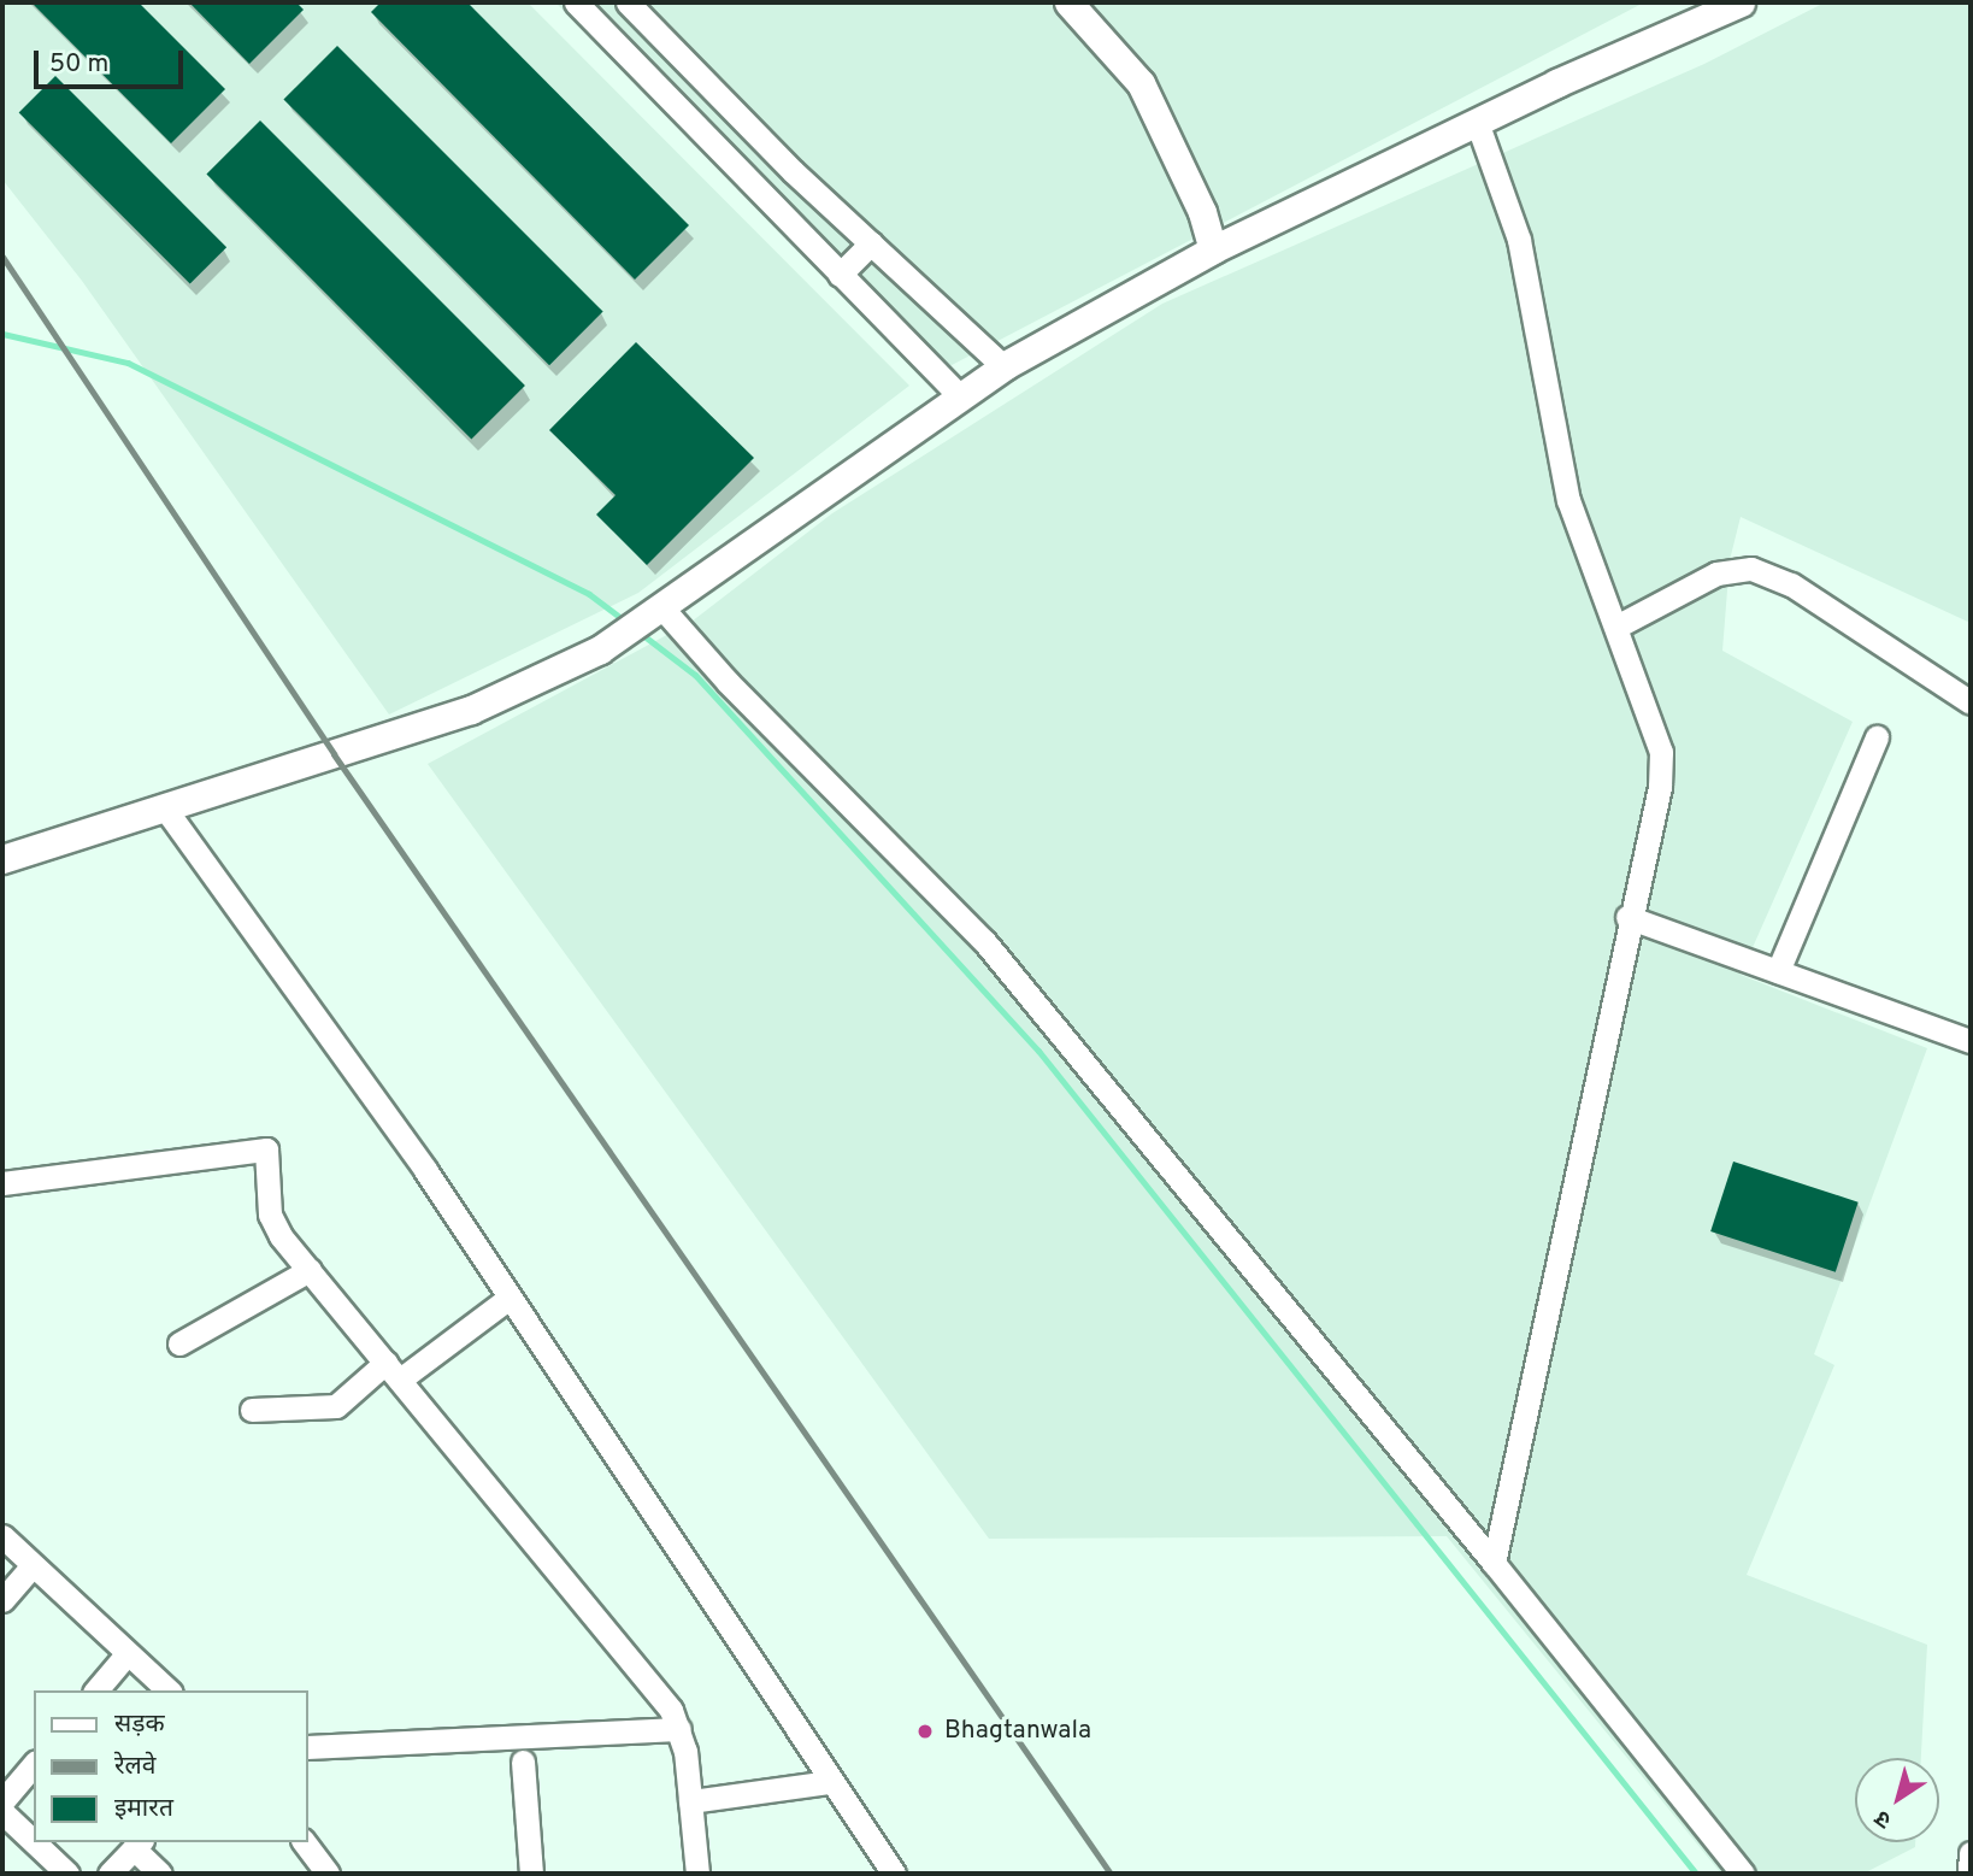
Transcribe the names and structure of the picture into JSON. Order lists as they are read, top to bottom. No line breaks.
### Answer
{"places":["Bhagtanwala"],"legend":["सड़क","रेलवे","इमारत"],"scale_bar":"50 m","north":"bottom left"}
